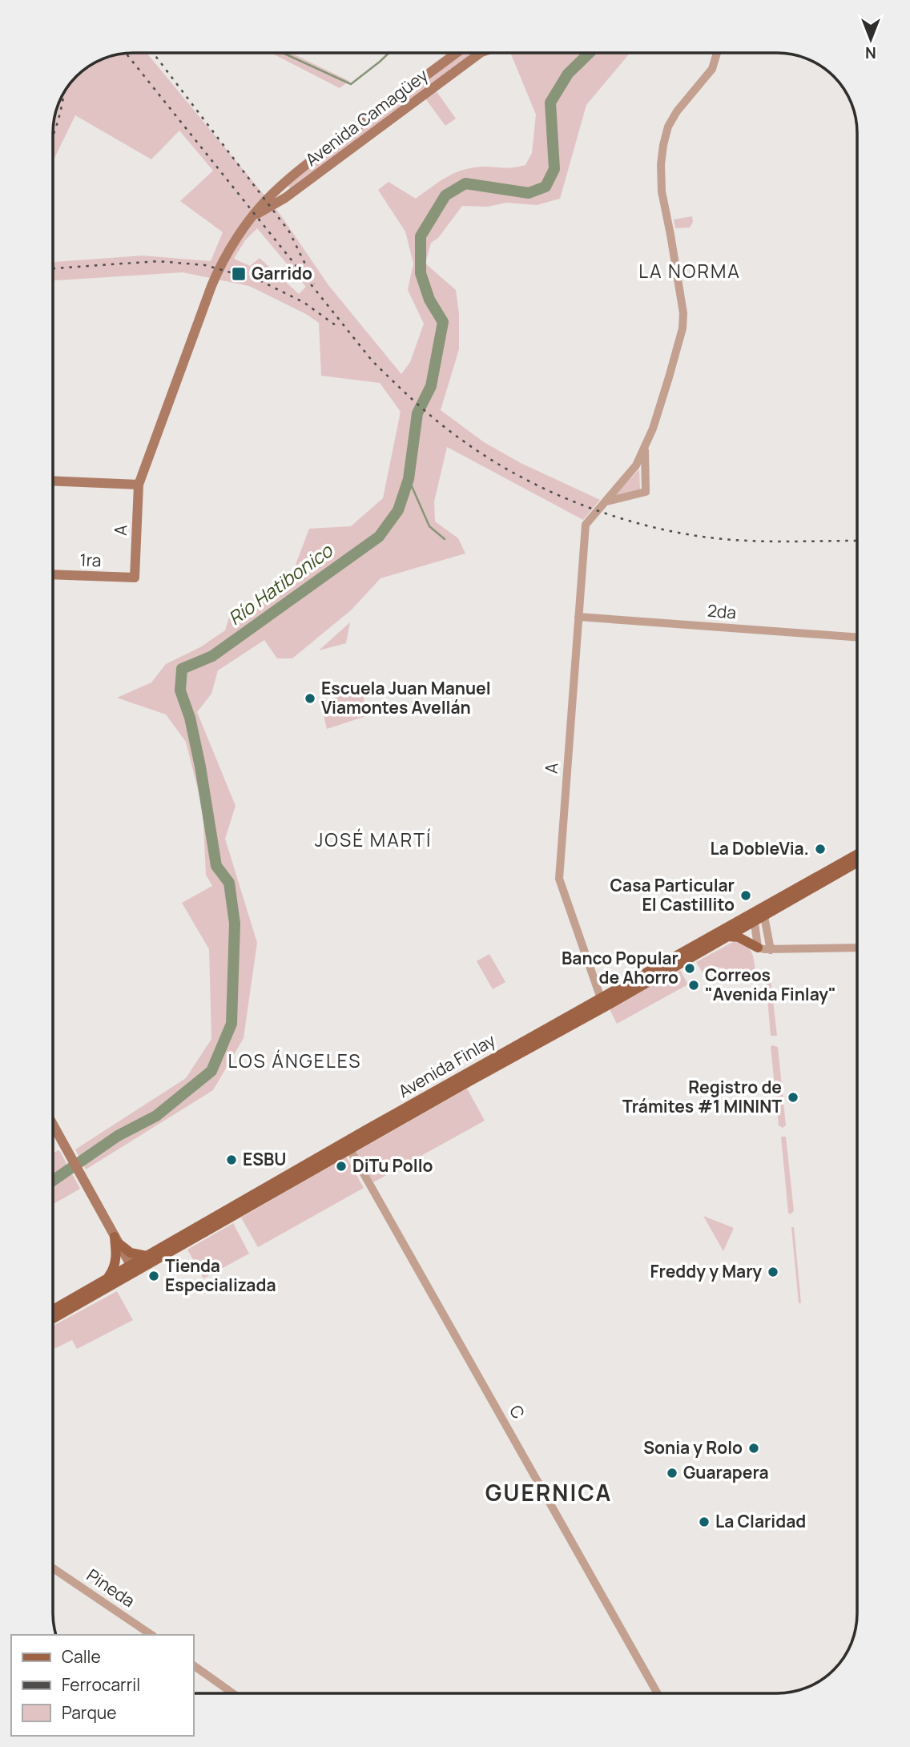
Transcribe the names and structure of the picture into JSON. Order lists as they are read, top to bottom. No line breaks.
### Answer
{"streets":{"main road":["Avenida Camagüey","A","1ra","Avenida Finlay"],"street":["2da","C","Pineda"]},"crossings":[["Avenida Camagüey","A"],["A","1ra"],["A","2da"],["A","Avenida Finlay"],["Avenida Finlay","C"]],"districts":["LA NORMA","JOSÉ MARTÍ","LOS ÁNGELES","GUERNICA"],"water":["Río Hatibonico"],"places":{"transit":["Garrido"],"other":["Escuela Juan Manuel Viamontes Avellán","La DobleVia.","Casa Particular El Castillito","Banco Popular de Ahorro","Correos \"Avenida Finlay\"","Registro de Trámites #1 MININT","ESBU","DiTu Pollo","Freddy y Mary","Tienda Especializada","Sonia y Rolo","Guarapera","La Claridad"]},"legend":["Calle","Ferrocarril","Parque"],"north":"bottom"}
